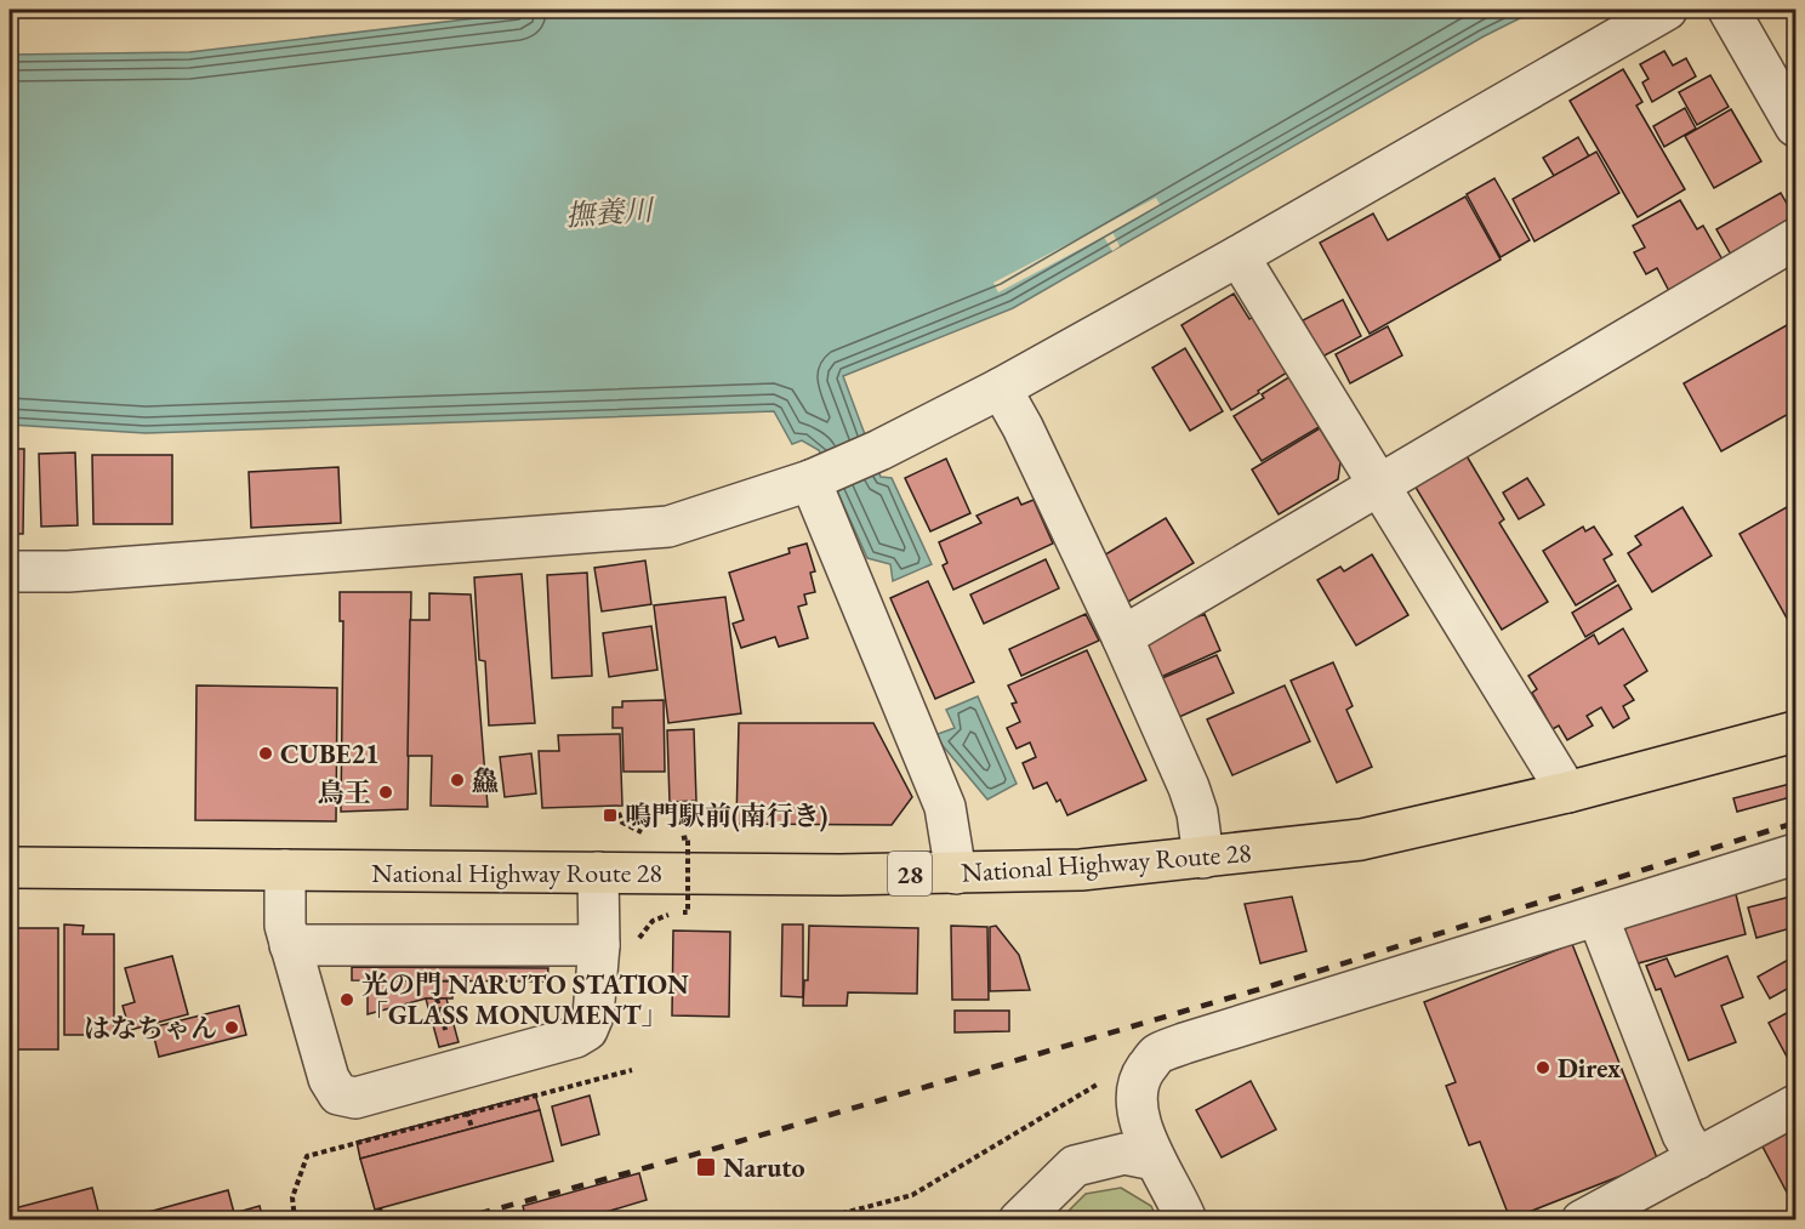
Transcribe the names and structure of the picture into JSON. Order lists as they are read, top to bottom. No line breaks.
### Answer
{"streets":{"highway":["National Highway Route 28","28"]},"water":["撫養川"],"places":{"other":["CUBE21","鱻","鳥王","光の門 NARUTO STATION 「GLASS MONUMENT」","はなちゃん","Direx"],"transit":["鳴門駅前(南行き)","Naruto"]}}
